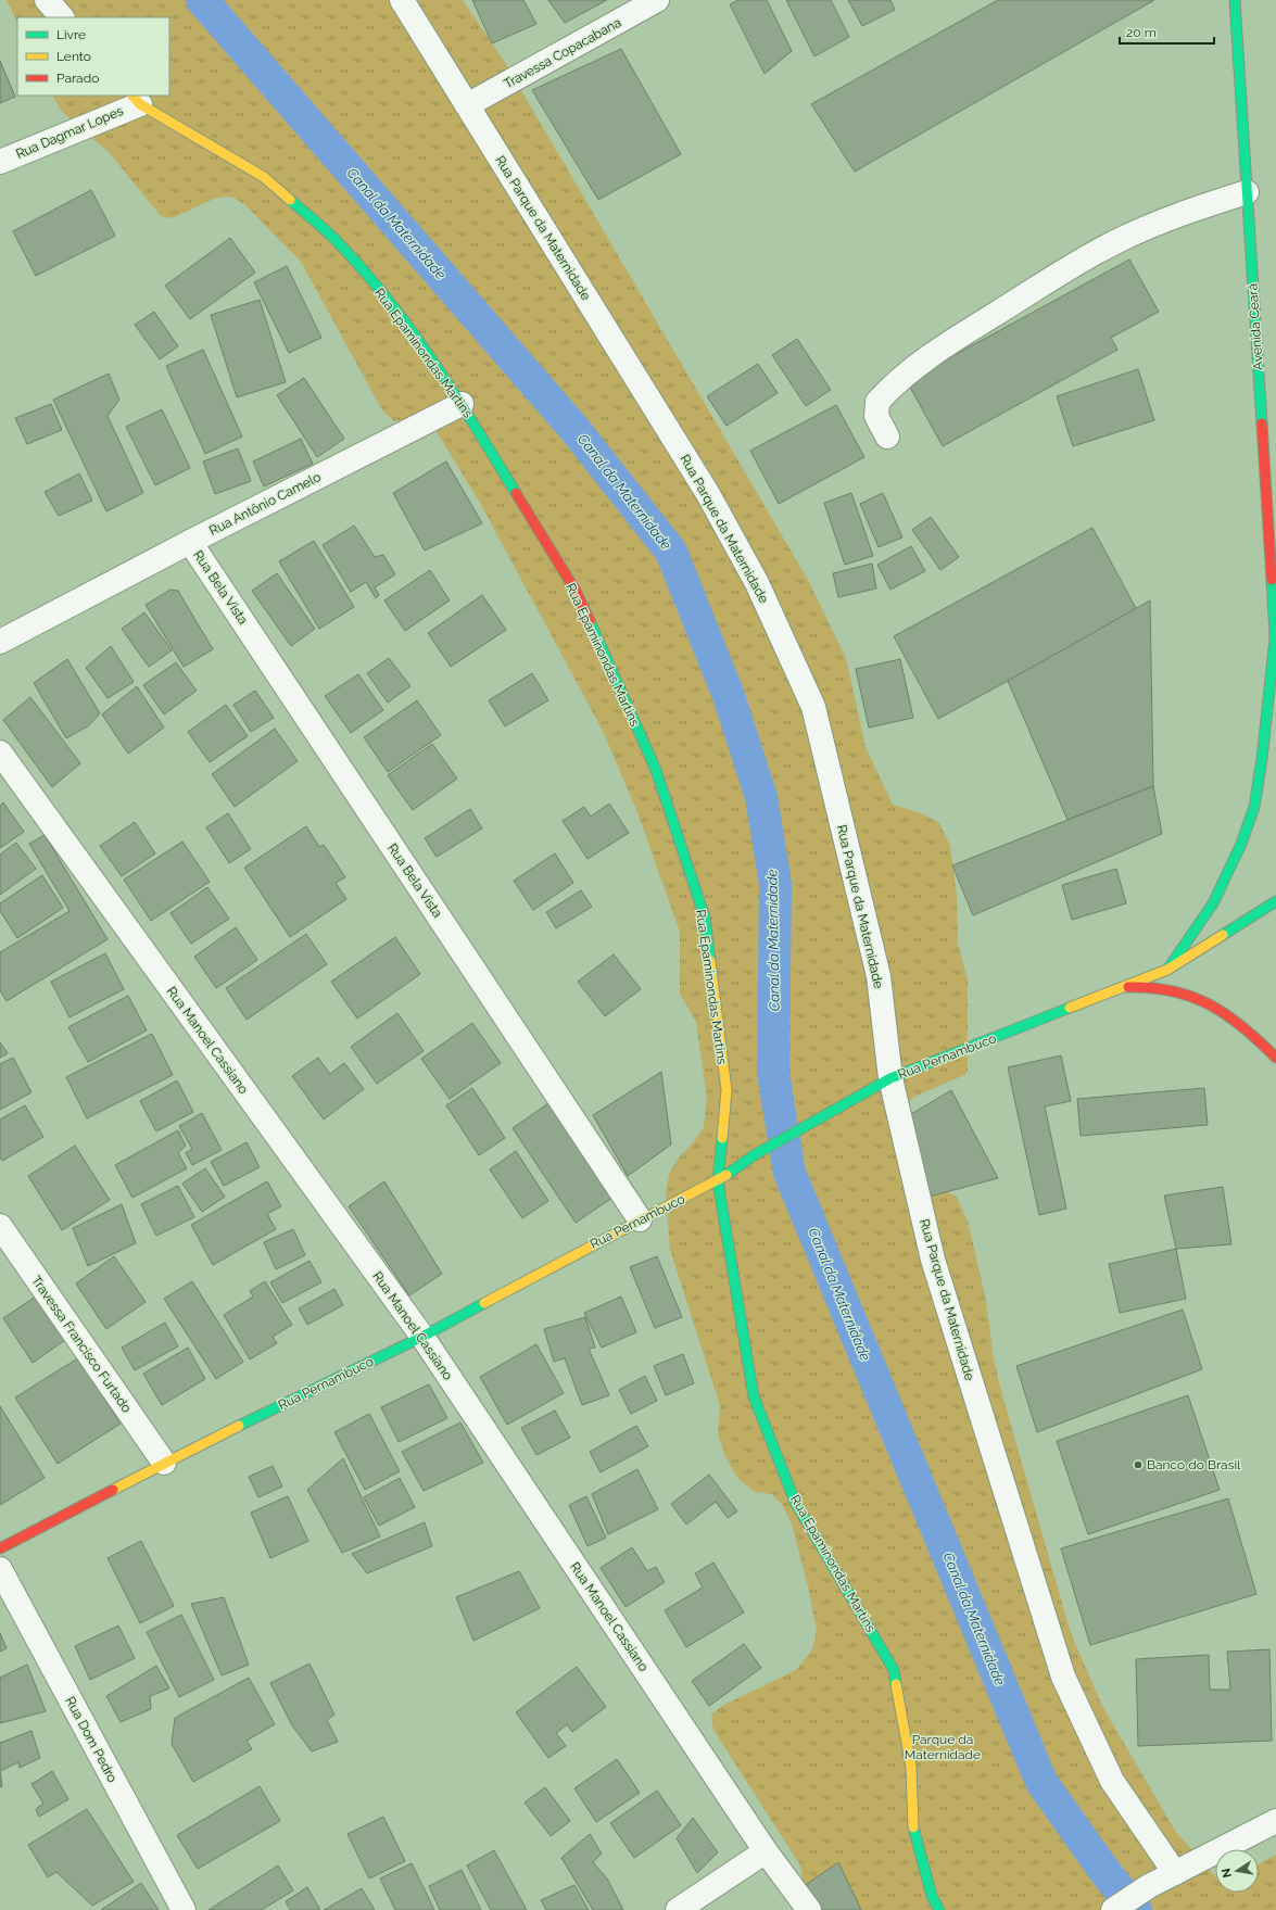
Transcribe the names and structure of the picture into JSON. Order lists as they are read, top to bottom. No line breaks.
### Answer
{"streets":{"main road":["Avenida Ceará","Rua Epaminondas Martins","Rua Pernambuco"],"street":["Travessa Copacabana","Rua Dagmar Lopes","Rua Parque da Maternidade","Rua Antônio Camelo","Rua Bela Vista","Rua Manoel Cassiano","Travessa Francisco Furtado","Rua Dom Pedro"]},"crossings":[["Travessa Copacabana","Rua Parque da Maternidade"],["Rua Dagmar Lopes","Rua Epaminondas Martins"],["Rua Parque da Maternidade","Rua Pernambuco"],["Rua Epaminondas Martins","Rua Antônio Camelo"],["Rua Epaminondas Martins","Rua Pernambuco"],["Rua Antônio Camelo","Rua Bela Vista"],["Rua Bela Vista","Rua Pernambuco"],["Rua Manoel Cassiano","Rua Pernambuco"],["Rua Pernambuco","Travessa Francisco Furtado"]],"water":["Canal da Maternidade"],"parks":["Parque da Maternidade"],"places":["Banco do Brasil"],"legend":["Livre","Lento","Parado"],"scale_bar":"20 m","north":"left"}
